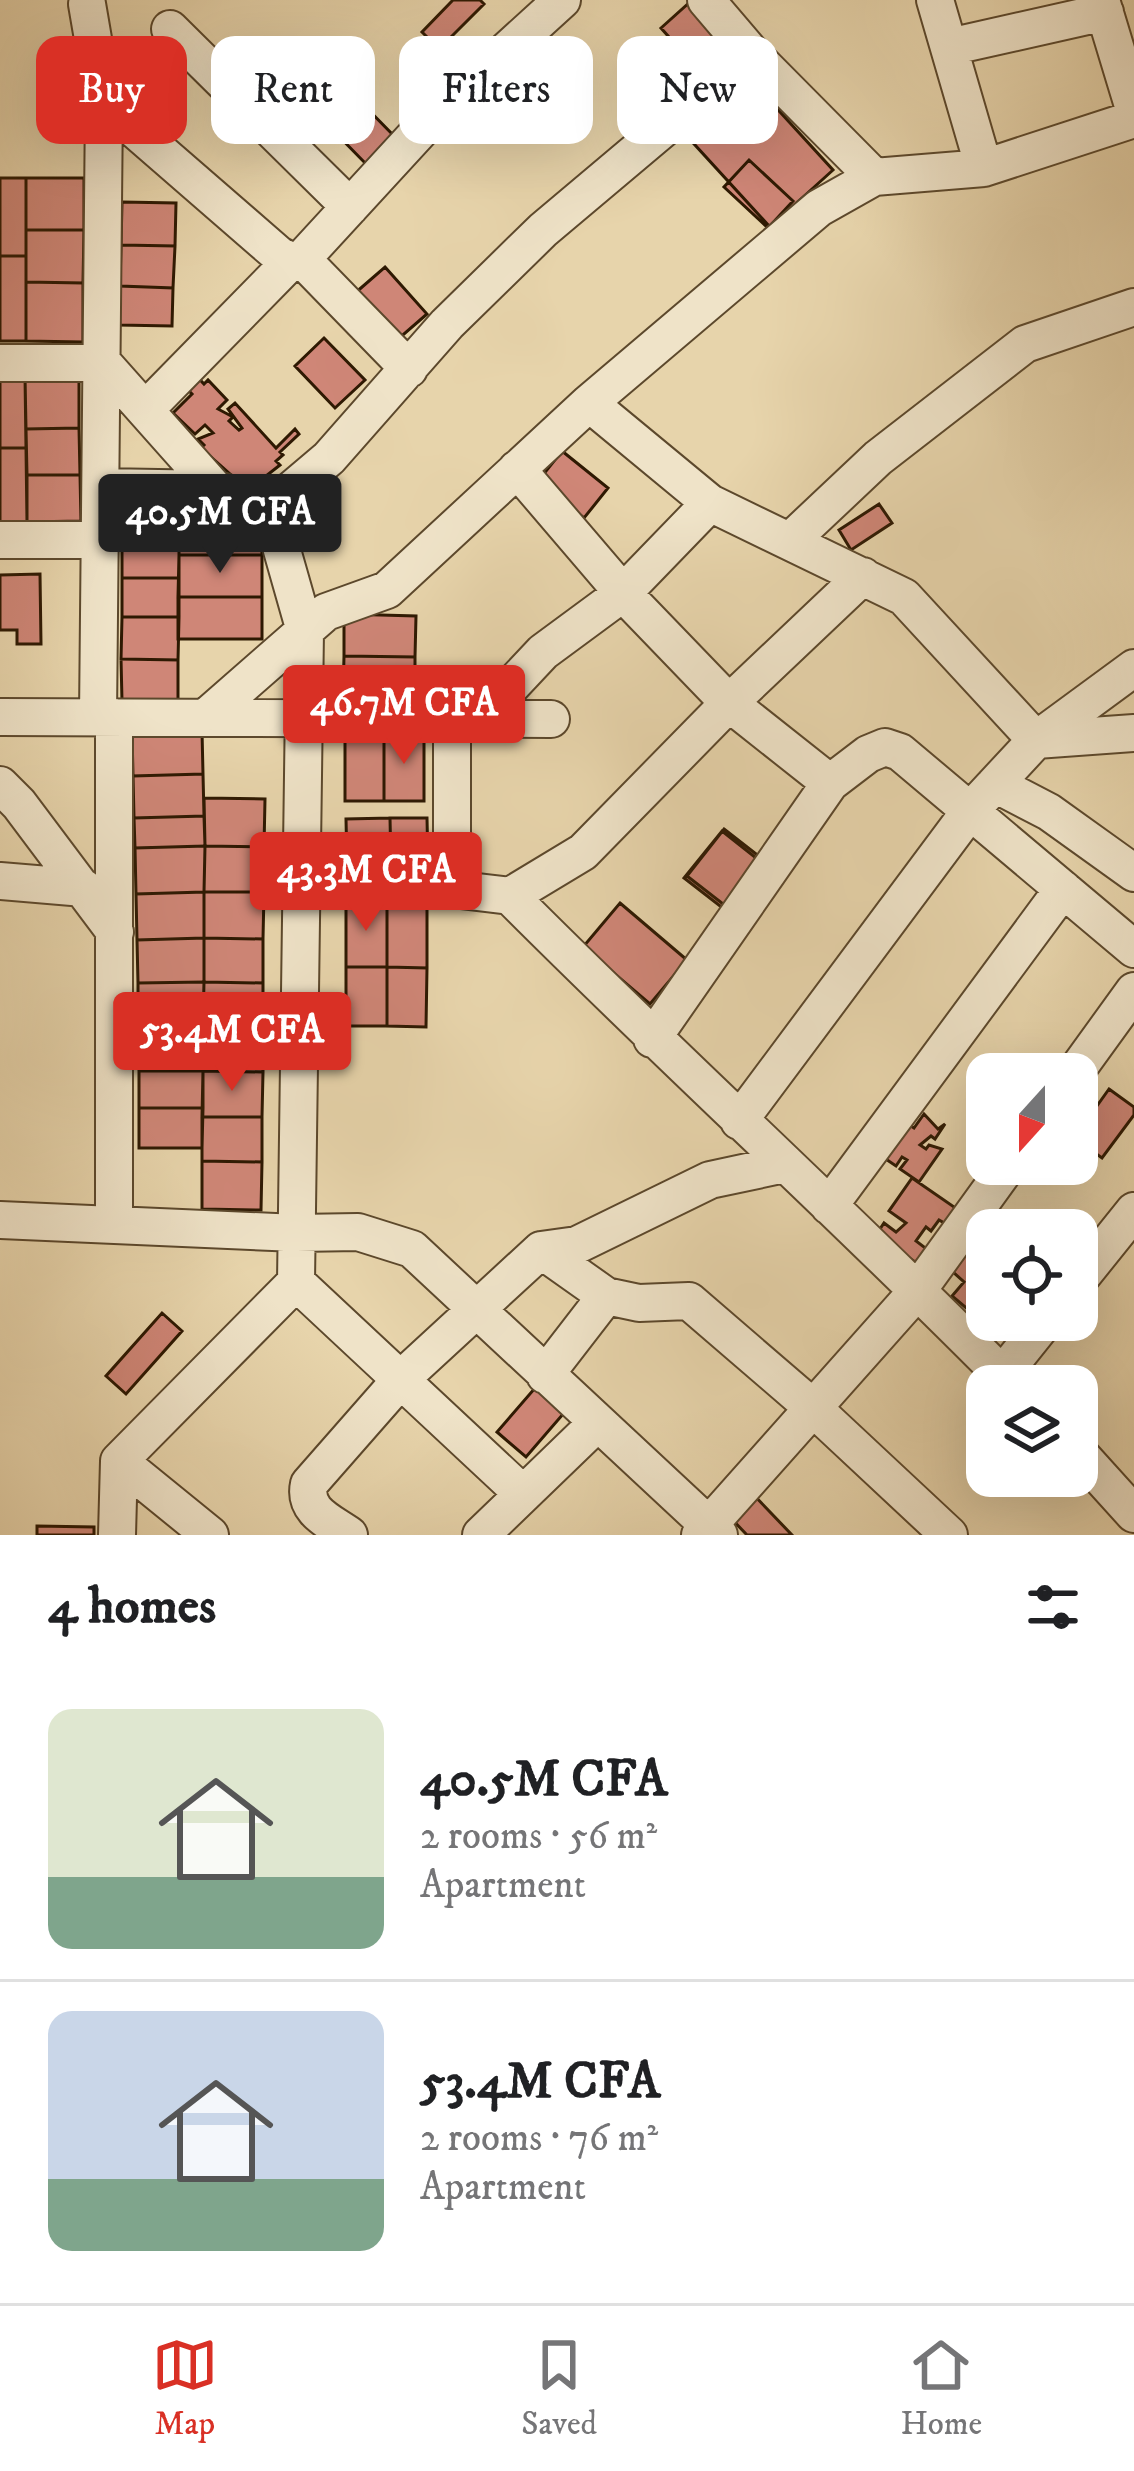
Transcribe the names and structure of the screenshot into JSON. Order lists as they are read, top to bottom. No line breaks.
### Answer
{"north":"bottom","page":{"chip":["Buy","Rent","Filters","New"],"price":["40.5M CFA","46.7M CFA","43.3M CFA","53.4M CFA"],"heading":"4 homes","list":[{"name":"40.5M CFA","note":"2 rooms · 56 m² · Apartment"},{"name":"53.4M CFA","note":"2 rooms · 76 m² · Apartment"}],"tabs":["Map","Saved","Home"]}}
